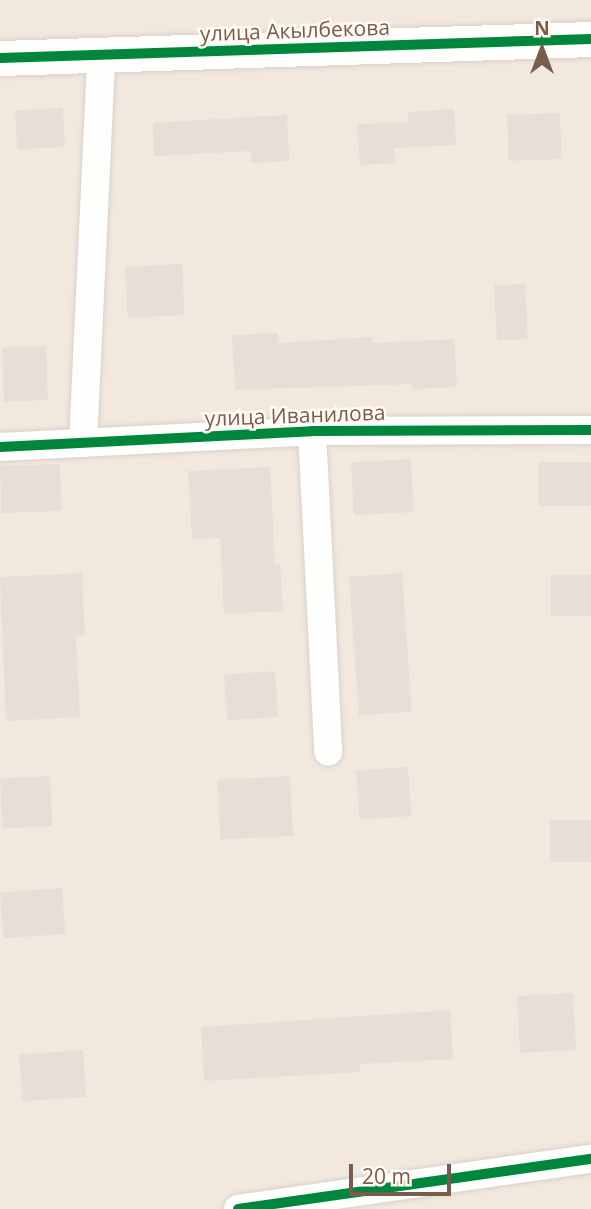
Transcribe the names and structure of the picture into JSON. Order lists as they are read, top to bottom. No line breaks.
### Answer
{"streets":{"street":["улица Акылбекова","улица Иванилова"]},"scale_bar":"20 m","north":"top"}
